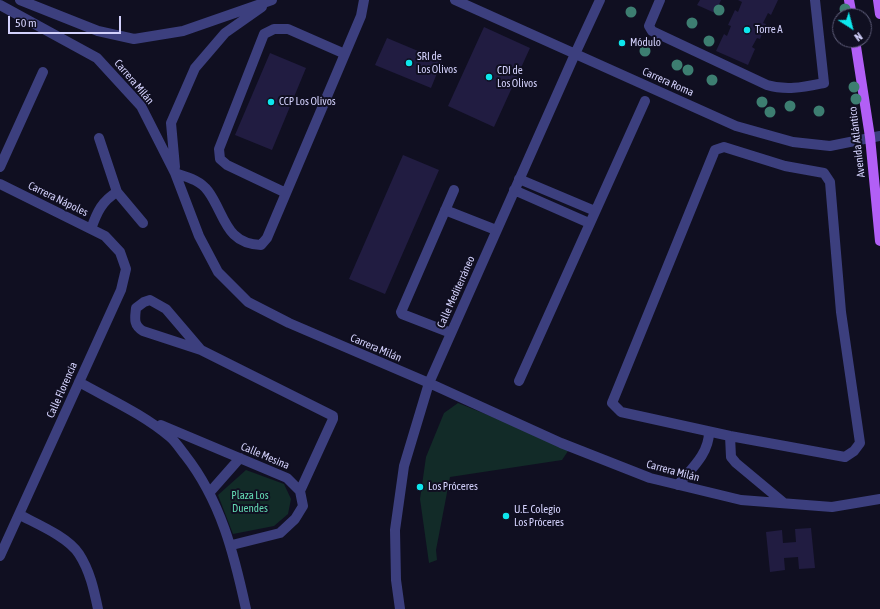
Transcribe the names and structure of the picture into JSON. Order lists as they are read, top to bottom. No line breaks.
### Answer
{"streets":{"main road":["Avenida Atlántico"],"street":["Carrera Milán","Carrera Roma","Carrera Nápoles","Calle Mediterráneo","Calle Florencia","Calle Mesina"]},"crossings":[["Carrera Milán","Calle Mediterráneo"],["Carrera Roma","Avenida Atlántico"],["Carrera Roma","Calle Mediterráneo"],["Carrera Nápoles","Calle Florencia"],["Calle Florencia","Calle Mesina"]],"parks":["Plaza Los Duendes"],"places":["Torre A","Módulo","SRI de Los Olivos","CDI de Los Olivos","CCP Los Olivos","Los Próceres","U.E. Colegio Los Próceres"],"scale_bar":"50 m","north":"bottom right"}
